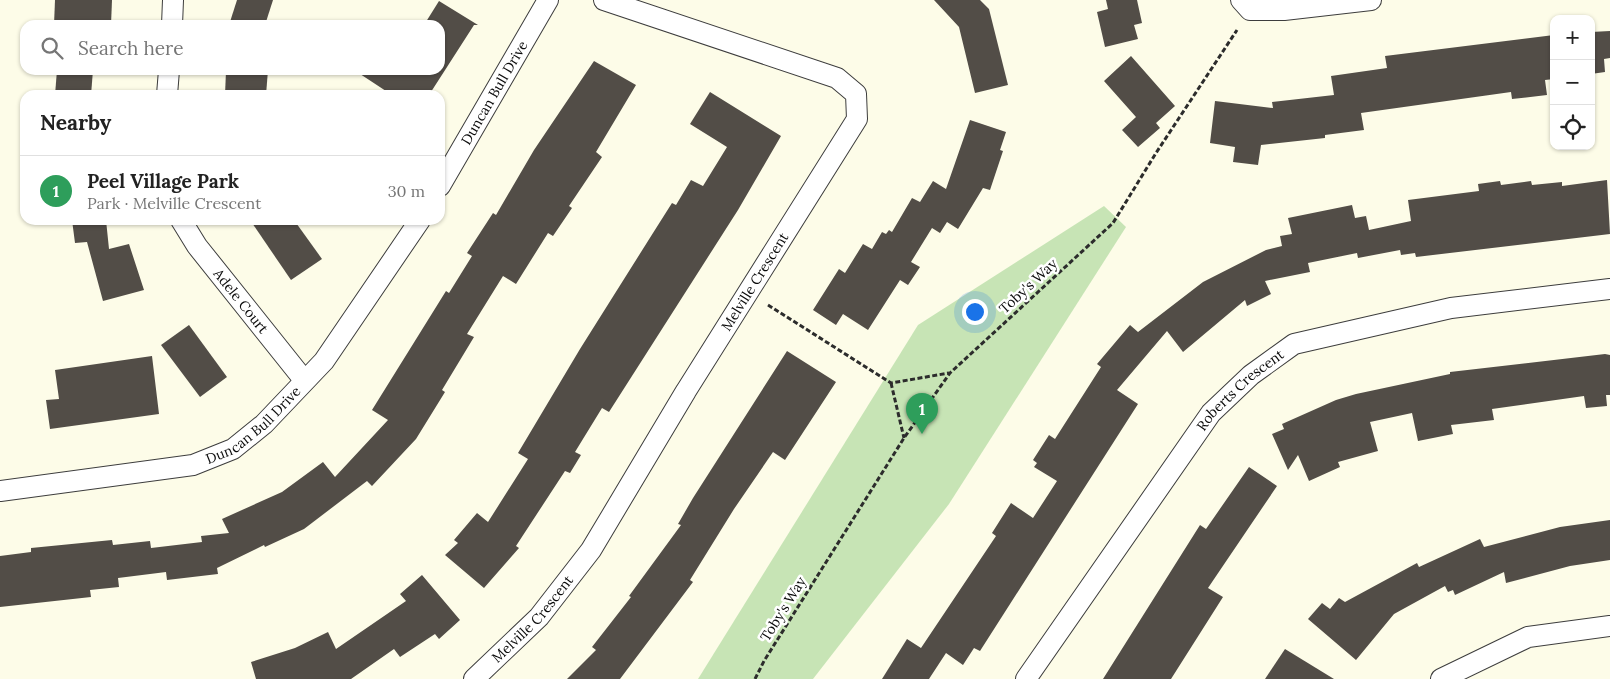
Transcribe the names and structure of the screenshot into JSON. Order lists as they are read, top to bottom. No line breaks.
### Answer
{"streets":{"street":["Duncan Bull Drive","Melville Crescent","Adele Court","Roberts Crescent"],"path":["Toby's Way"]},"crossings":[["Duncan Bull Drive","Adele Court"]],"page":{"map_buttons":["+","−"],"search":"Search here","heading":"Nearby","list":[{"mark":"1","name":"Peel Village Park","note":"Park · Melville Crescent","value":"30 m"}],"pins":"1"}}
